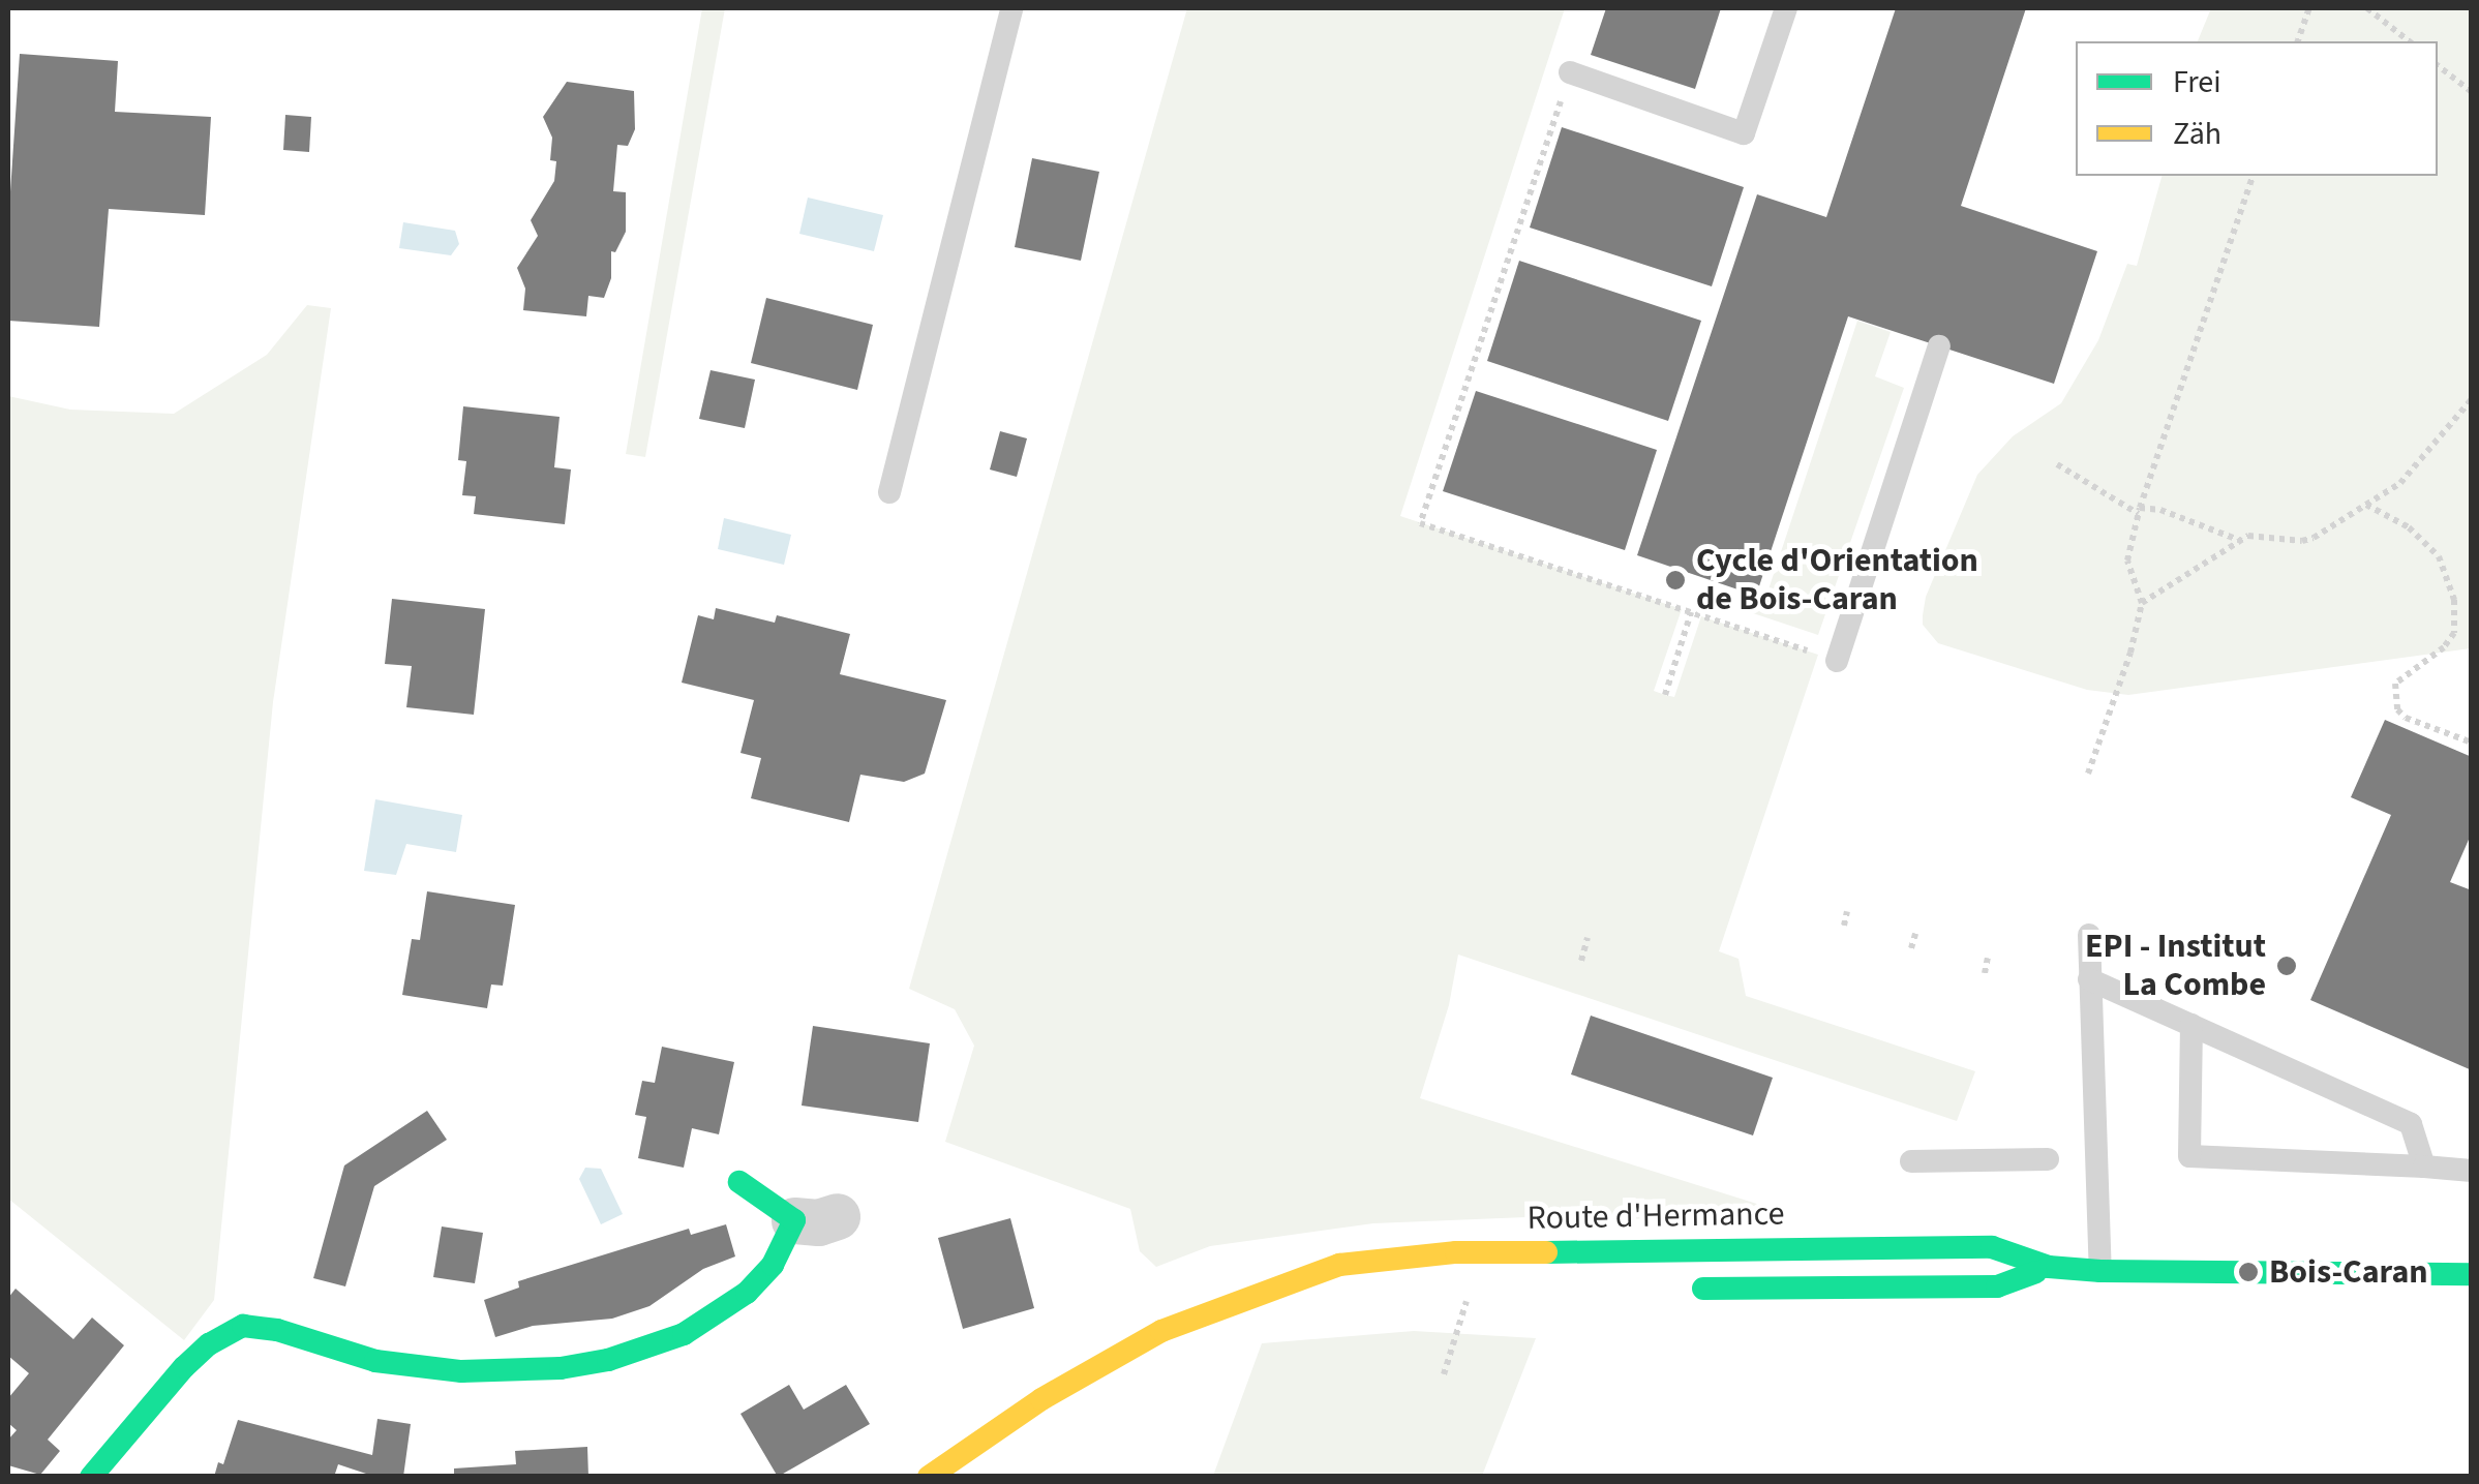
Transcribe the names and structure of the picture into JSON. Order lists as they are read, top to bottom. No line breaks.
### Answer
{"streets":{"main road":["Route d'Hermance"]},"places":["Cycle d'Orientation de Bois-Caran","EPI - Institut La Combe","Bois-Caran"],"legend":["Frei","Zäh"]}
